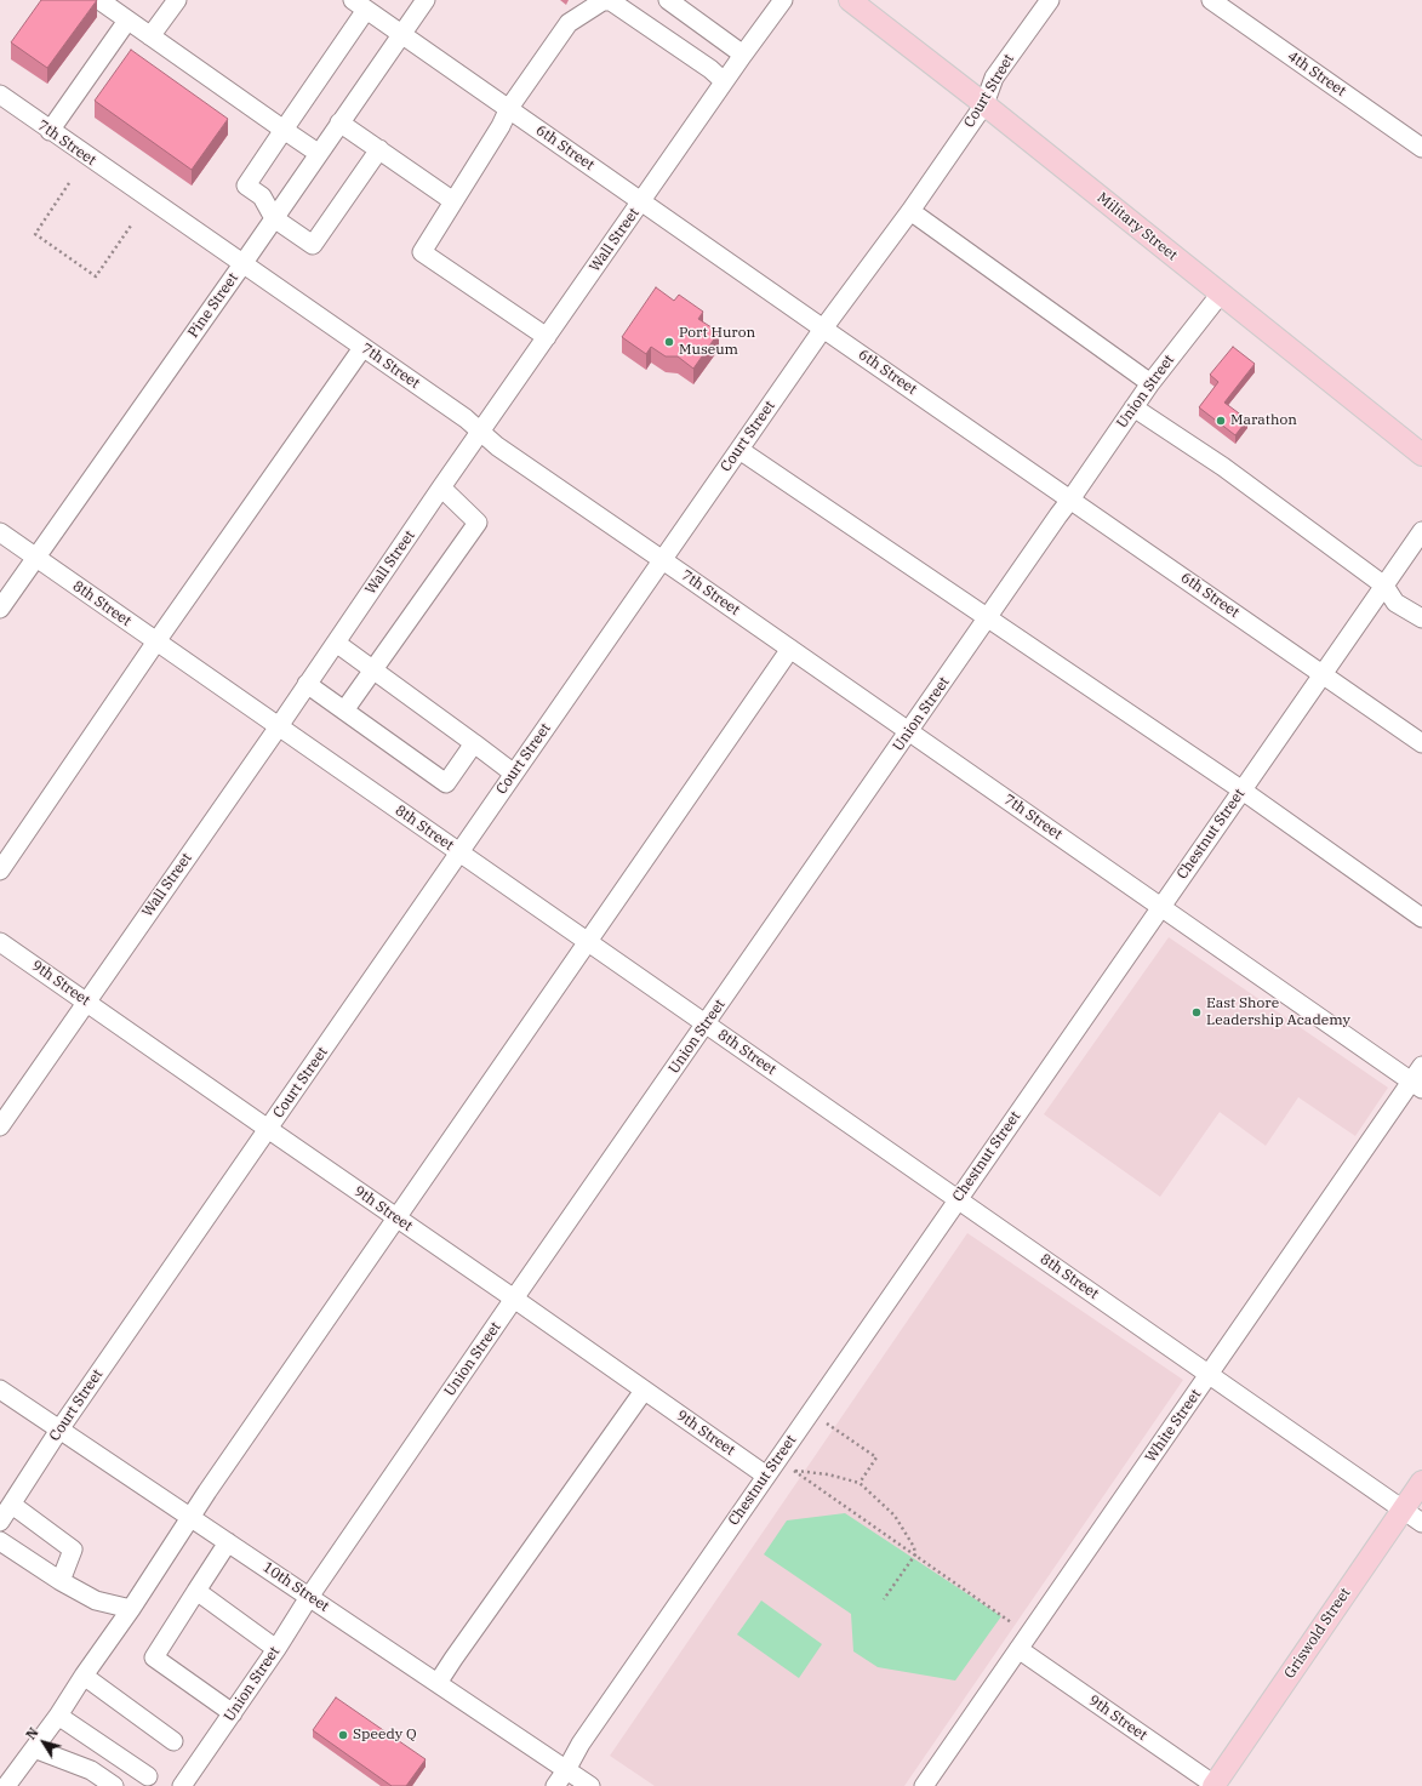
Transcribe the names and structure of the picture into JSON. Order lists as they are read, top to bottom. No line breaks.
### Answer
{"streets":{"main road":["Military Street","Griswold Street"],"street":["4th Street","Court Street","7th Street","6th Street","Wall Street","Pine Street","Union Street","8th Street","Chestnut Street","9th Street","White Street","10th Street"]},"crossings":[["Court Street","7th Street"],["Court Street","6th Street"],["Court Street","Military Street"],["Court Street","8th Street"],["Court Street","9th Street"],["Court Street","10th Street"],["7th Street","Wall Street"],["7th Street","Pine Street"],["7th Street","Union Street"],["7th Street","Chestnut Street"],["7th Street","White Street"],["6th Street","Wall Street"],["6th Street","Pine Street"],["6th Street","Union Street"],["6th Street","Chestnut Street"],["Military Street","Union Street"],["Wall Street","8th Street"],["Wall Street","9th Street"],["Pine Street","8th Street"],["Union Street","8th Street"],["Union Street","9th Street"],["Union Street","10th Street"],["8th Street","Chestnut Street"],["8th Street","White Street"],["8th Street","Griswold Street"],["Chestnut Street","9th Street"],["Chestnut Street","10th Street"],["9th Street","White Street"],["9th Street","Griswold Street"]],"places":["Port Huron Museum","Marathon","East Shore Leadership Academy","Speedy Q"],"north":"top left"}
